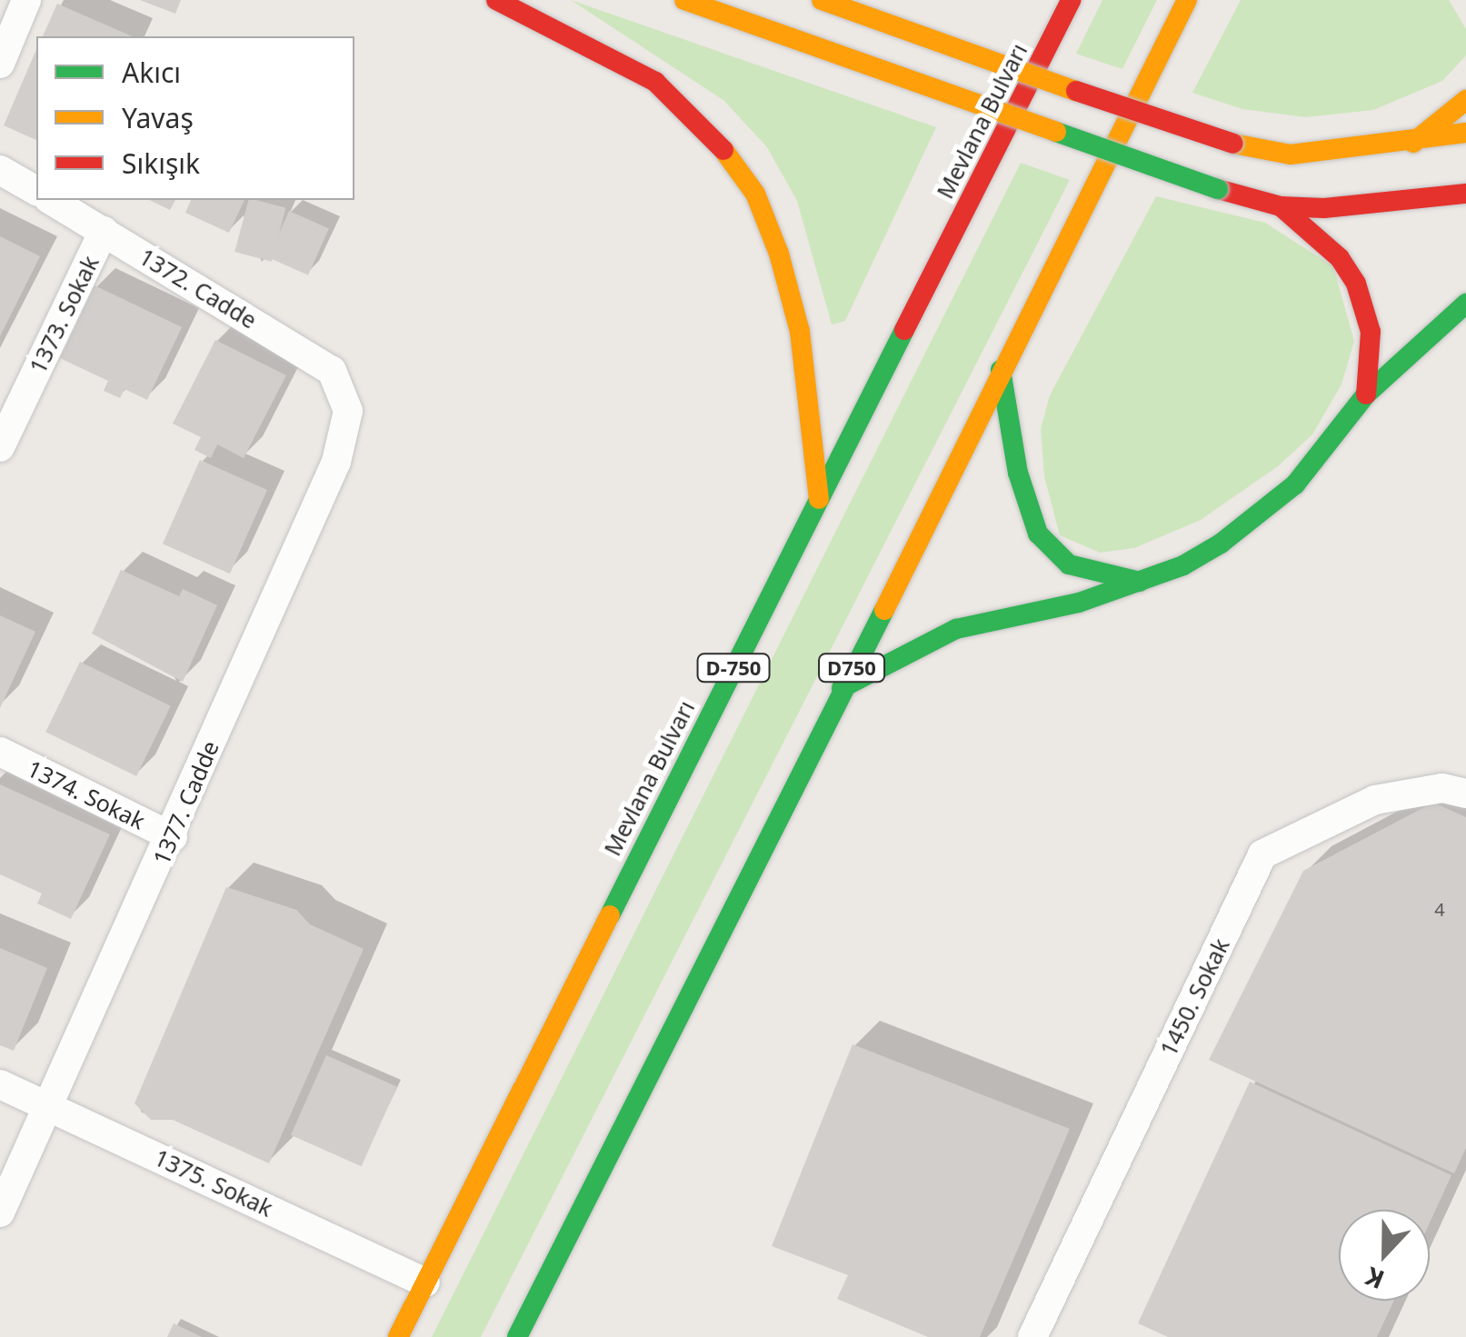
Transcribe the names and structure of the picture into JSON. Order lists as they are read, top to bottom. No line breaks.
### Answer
{"streets":{"main road":["Mevlana Bulvarı","D-750","D750"],"street":["1372. Cadde","1373. Sokak","1374. Sokak","1377. Cadde","1450. Sokak","1375. Sokak"]},"crossings":[["Mevlana Bulvarı","1375. Sokak"],["1372. Cadde","1373. Sokak"],["1372. Cadde","1377. Cadde"],["1374. Sokak","1377. Cadde"],["1377. Cadde","1375. Sokak"]],"house_numbers":["4"],"legend":["Akıcı","Yavaş","Sıkışık"],"north":"bottom"}
